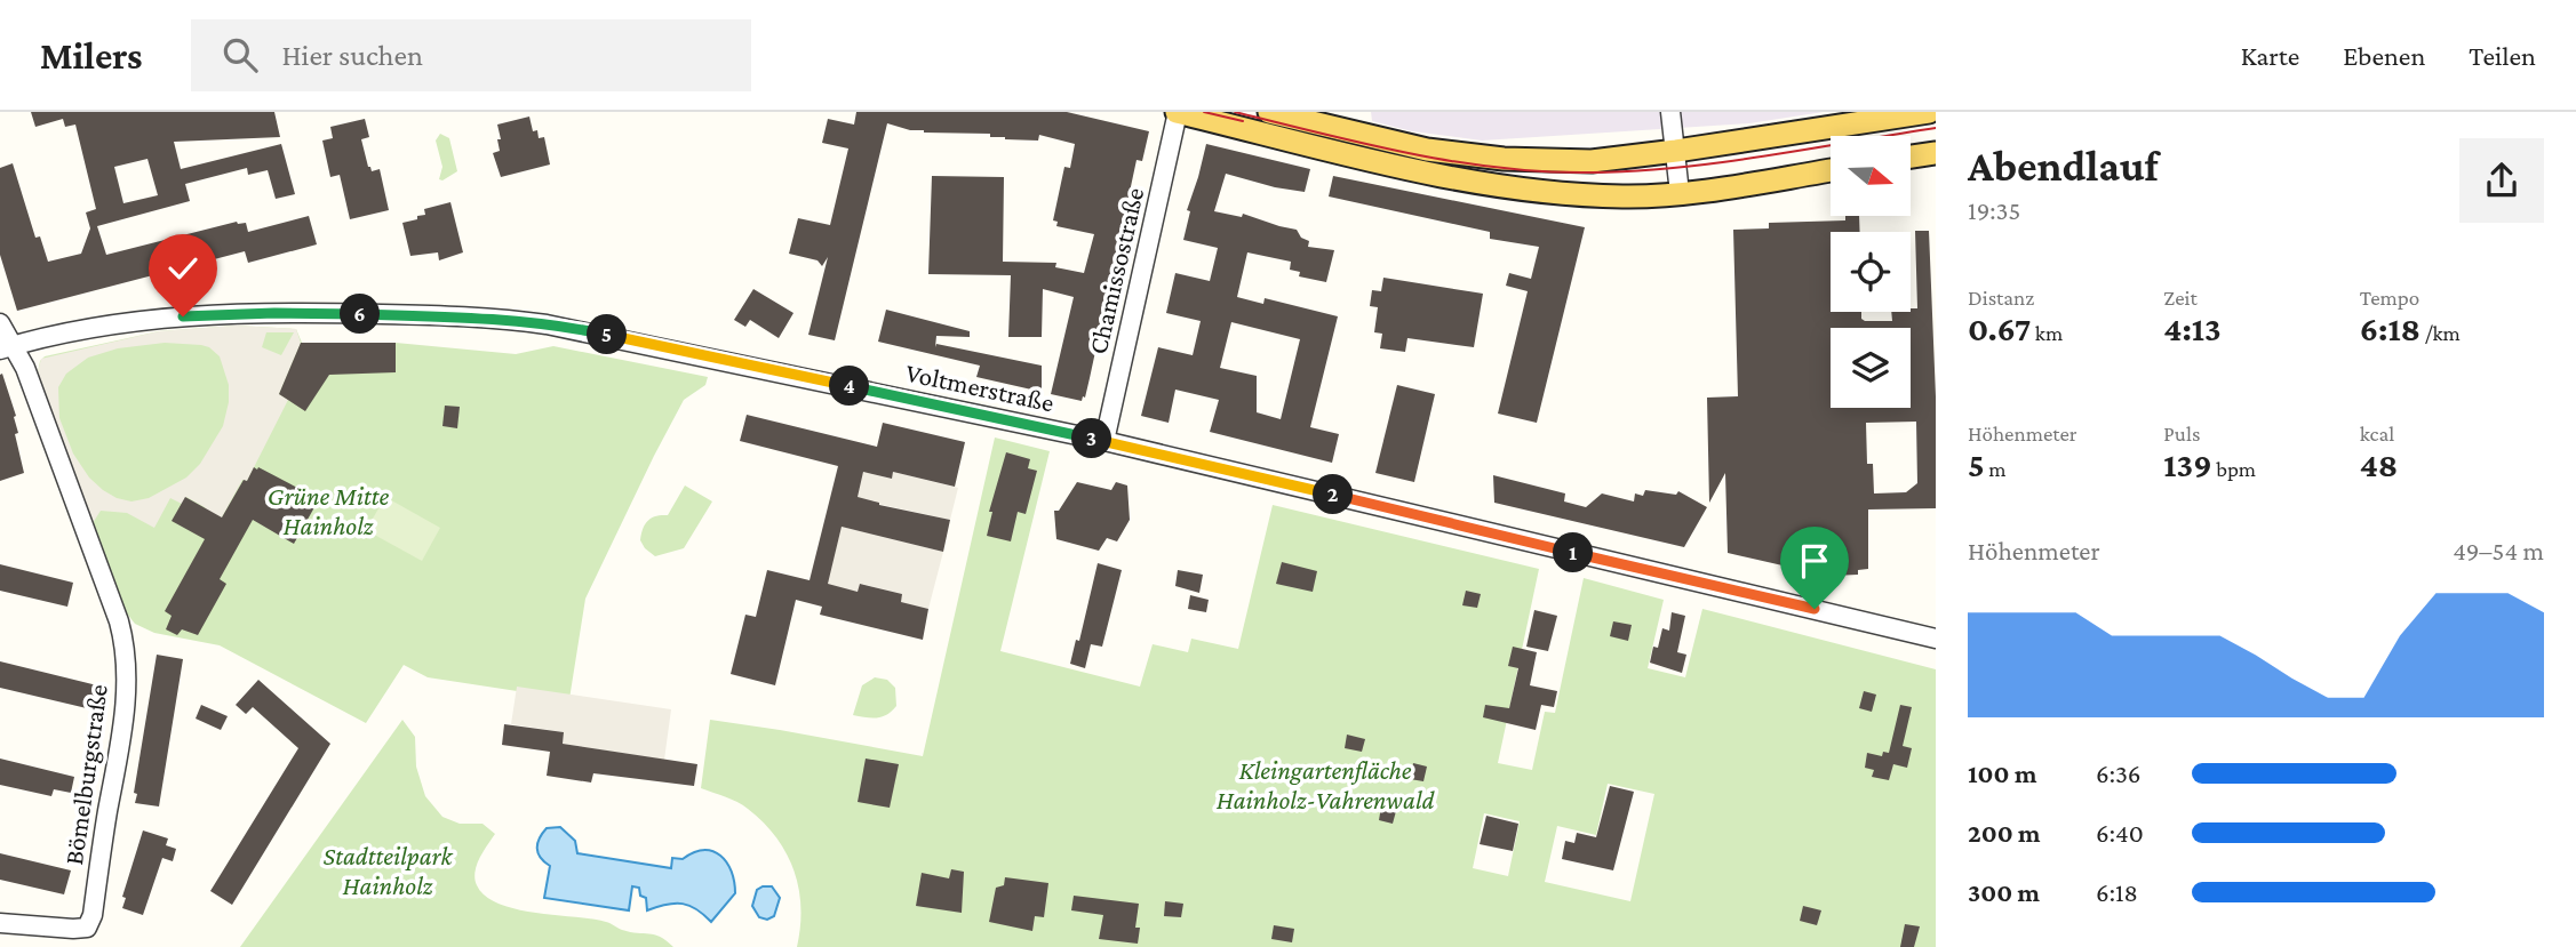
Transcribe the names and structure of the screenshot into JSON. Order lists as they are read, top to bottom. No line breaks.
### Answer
{"streets":{"street":["Chamissostraße","Voltmerstraße","Bömelburgstraße"]},"crossings":[["Chamissostraße","Voltmerstraße"],["Voltmerstraße","Bömelburgstraße"]],"parks":["Grüne Mitte Hainholz","Kleingartenfläche Hainholz-Vahrenwald","Stadtteilpark Hainholz"],"north":"right","page":{"header":"Milers","search":"Hier suchen","nav":["Karte","Ebenen","Teilen"],"heading":["Abendlauf","19:35"],"stats":[["Distanz","0.67 km"],["Zeit","4:13"],["Tempo","6:18 /km"],["Höhenmeter","5 m"],["Puls","139 bpm"],["kcal","48"]],"pins":["6","5","4","3","2","1"],"chart":["Höhenmeter","49–54 m"],"list":[{"name":"100 m","note":"6:36"},{"name":"200 m","note":"6:40"},{"name":"300 m","note":"6:18"}]}}
